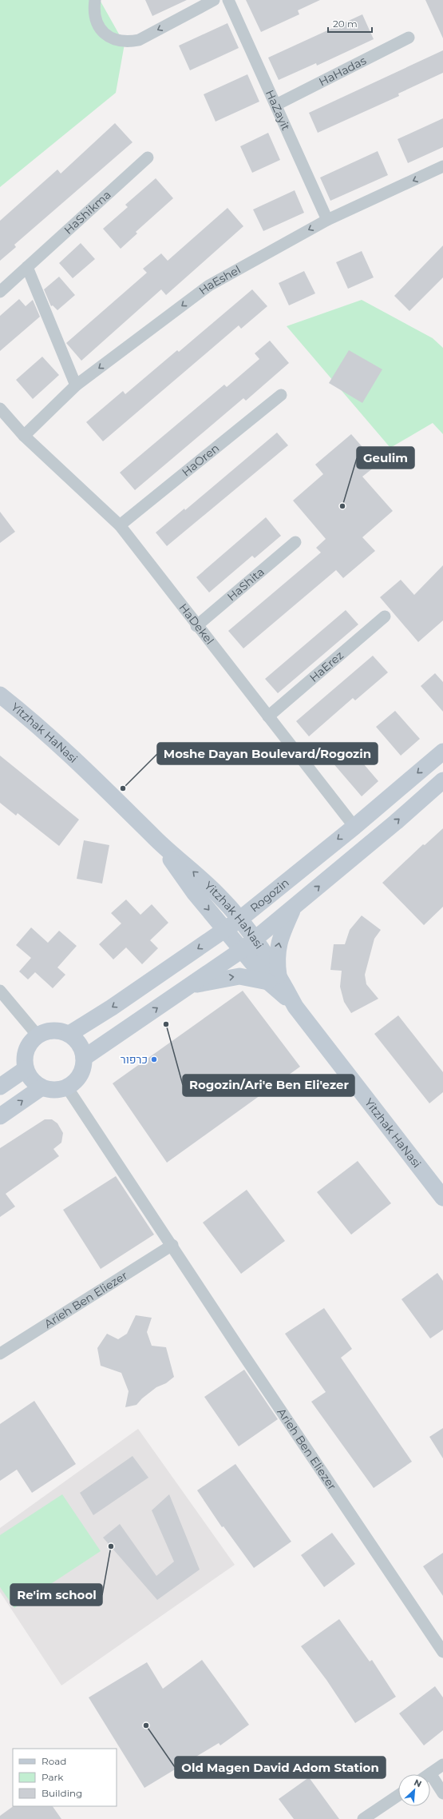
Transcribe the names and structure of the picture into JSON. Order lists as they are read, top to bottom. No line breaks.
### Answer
{"streets":{"street":["HaHadas","HaZayit","HaShikma","HaEshel","HaOren","HaShita","HaDekel","HaErez","Yitzhak HaNasi","Rogozin","Arieh Ben Eliezer"]},"crossings":[["HaHadas","HaZayit"],["HaZayit","HaEshel"],["HaEshel","HaDekel"],["HaOren","HaDekel"],["HaShita","HaDekel"],["HaDekel","HaErez"],["HaDekel","Rogozin"],["Yitzhak HaNasi","Rogozin"],["Rogozin","Arieh Ben Eliezer"]],"one_way":["HaEshel"],"places":["Geulim","Moshe Dayan Boulevard/Rogozin","Rogozin/Ari'e Ben Eli'ezer","כרפור","Re'im school","Old Magen David Adom Station"],"legend":["Road","Park","Building"],"scale_bar":"20 m","north":"top right"}
